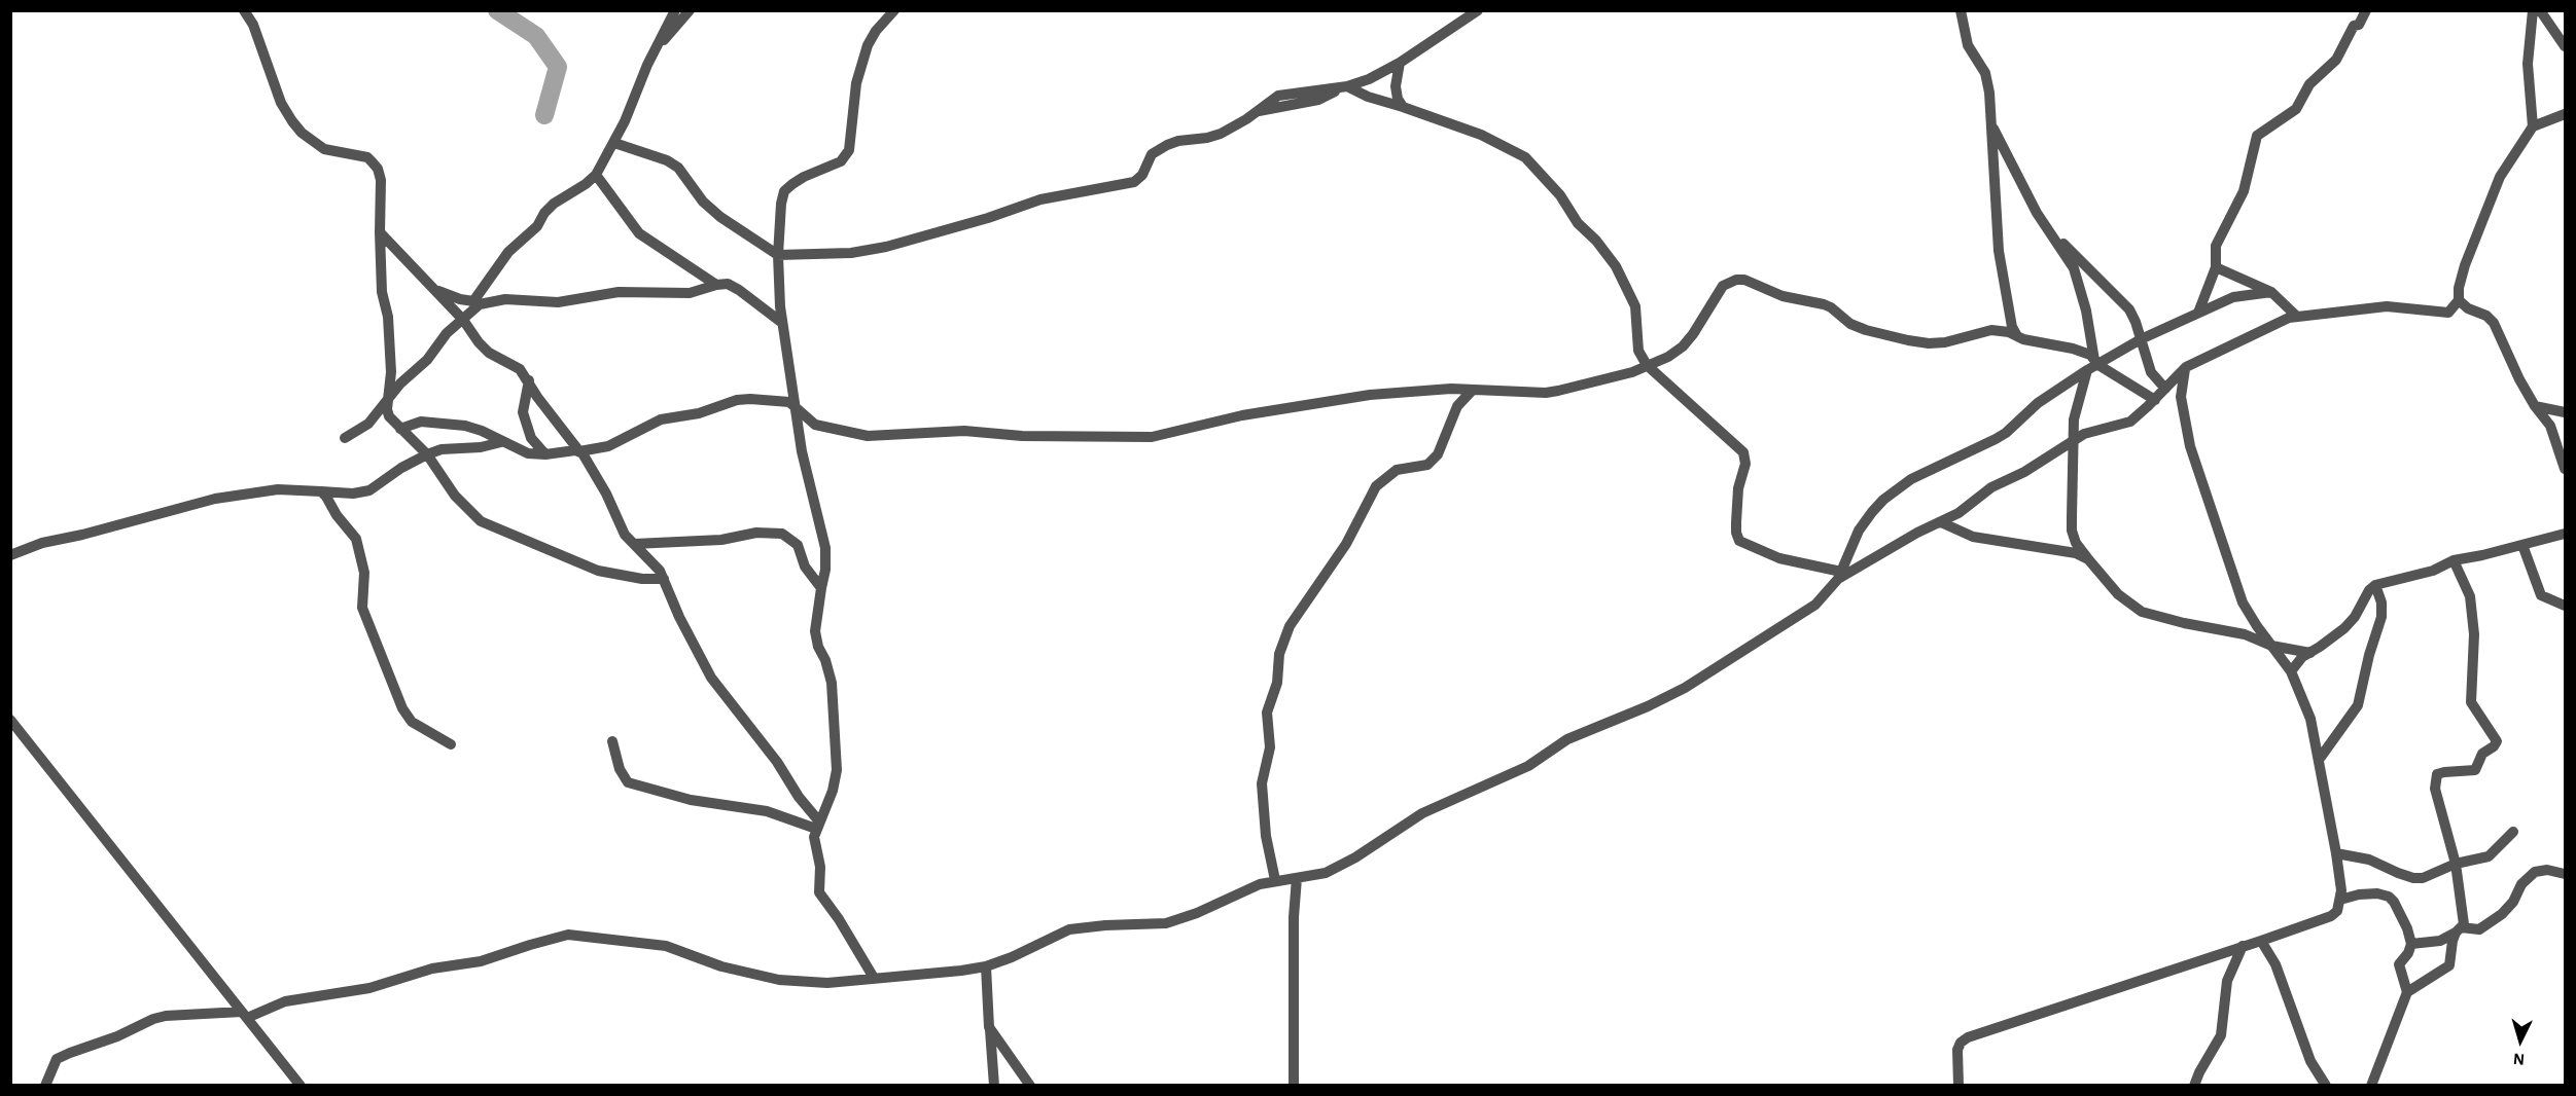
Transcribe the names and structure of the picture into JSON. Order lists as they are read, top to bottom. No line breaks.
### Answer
{"north":"bottom"}
